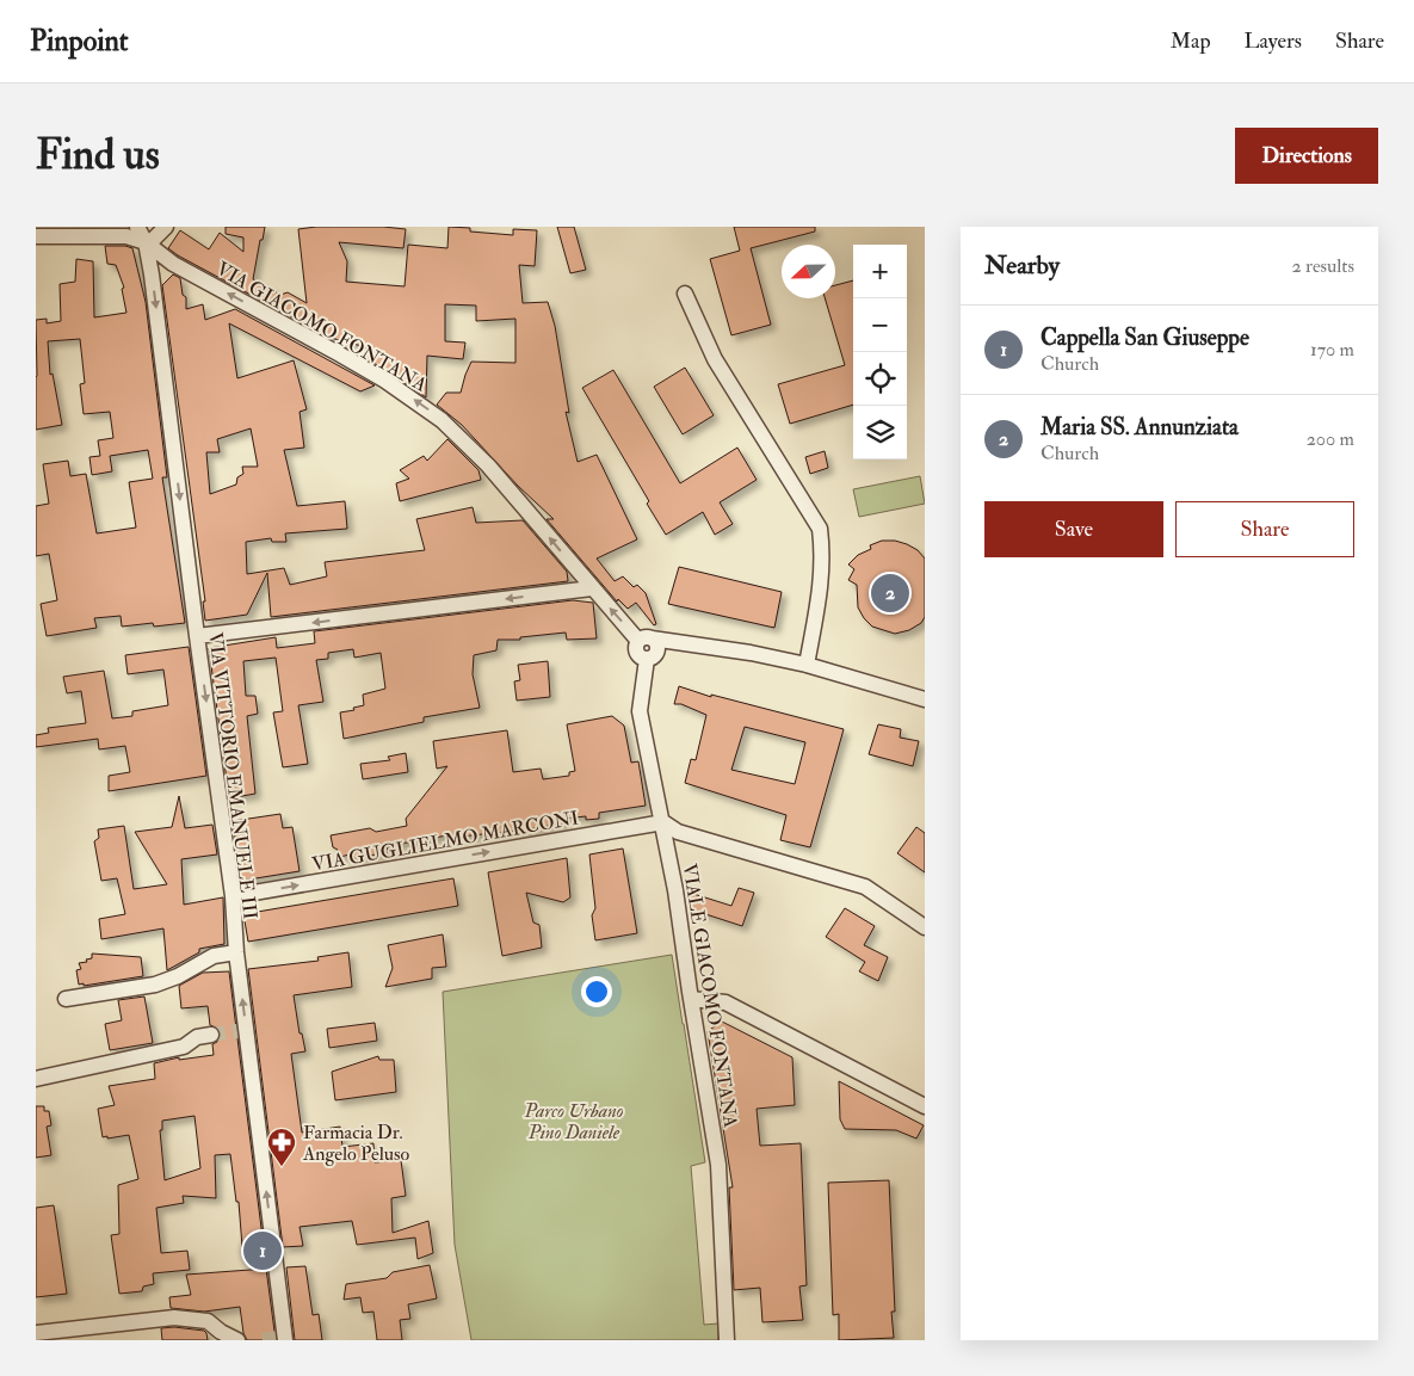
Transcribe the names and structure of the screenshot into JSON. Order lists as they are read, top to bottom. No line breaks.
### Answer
{"streets":{"street":["VIA GIACOMO FONTANA","VIA VITTORIO EMANUELE III","VIA GUGLIELMO MARCONI","VIALE GIACOMO FONTANA"]},"crossings":[["VIA GIACOMO FONTANA","VIA VITTORIO EMANUELE III"],["VIA GIACOMO FONTANA","VIALE GIACOMO FONTANA"],["VIA VITTORIO EMANUELE III","VIA GUGLIELMO MARCONI"],["VIA GUGLIELMO MARCONI","VIALE GIACOMO FONTANA"]],"one_way":["VIA GIACOMO FONTANA","VIA GUGLIELMO MARCONI"],"parks":["Parco Urbano Pino Daniele"],"places":{"pharmacy":["Farmacia Dr. Angelo Peluso"]},"north":"left","page":{"header":"Pinpoint","nav":["Map","Layers","Share"],"buttons":["Directions",["Save","Share"]],"title":"Find us","heading":["Nearby","2 results"],"map_buttons":["+","−"],"list":[{"mark":"1","name":"Cappella San Giuseppe","note":"Church","value":"170 m"},{"mark":"2","name":"Maria SS. Annunziata","note":"Church","value":"200 m"}],"pins":["2","1"]}}
